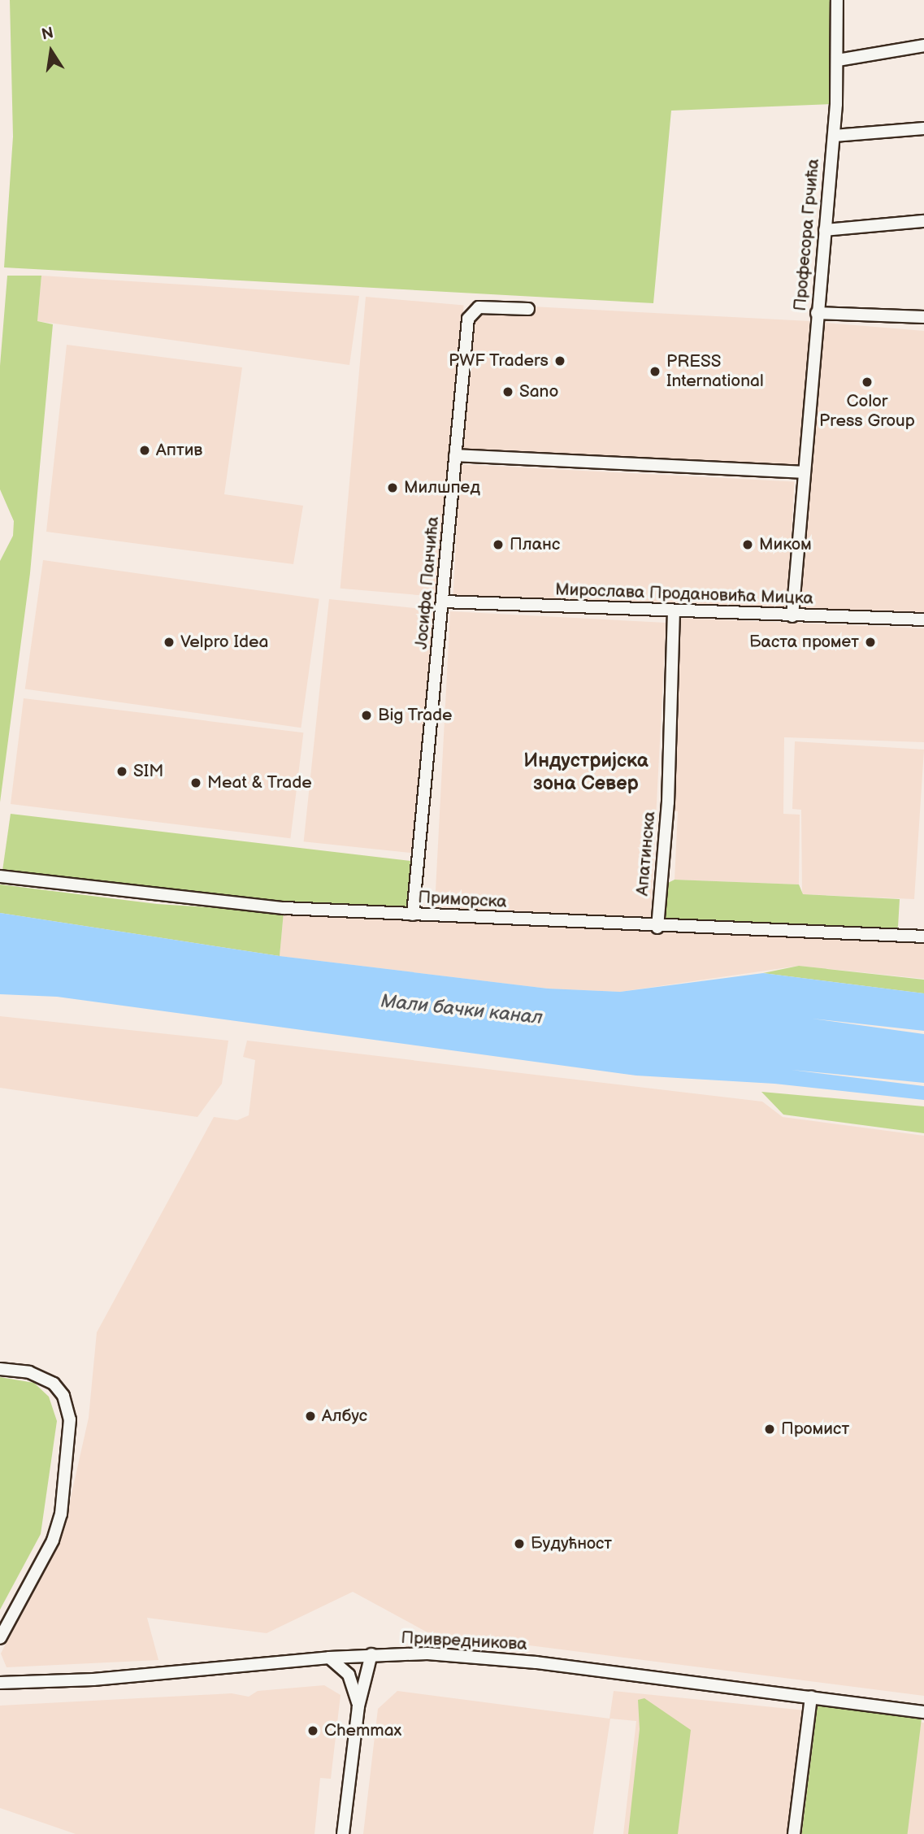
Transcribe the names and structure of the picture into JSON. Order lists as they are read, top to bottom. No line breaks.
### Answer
{"streets":{"street":["Професора Грчића","Јосифа Панчића","Мирослава Продановића Мицка","Апатинска","Приморска","Привредникова"]},"crossings":[["Професора Грчића","Мирослава Продановића Мицка"],["Јосифа Панчића","Мирослава Продановића Мицка"],["Јосифа Панчића","Приморска"],["Мирослава Продановића Мицка","Апатинска"],["Апатинска","Приморска"]],"districts":["Индустријска зона Север"],"water":["Мали бачки канал"],"places":["PWF Traders","PRESS International","Color Press Group","Sano","Аптив","Милшпед","Планс","Миком","Velpro Idea","Баста промет","Big Trade","SIM","Meat & Trade","Албус","Промист","Будућност","Chemmax"],"north":"top"}
